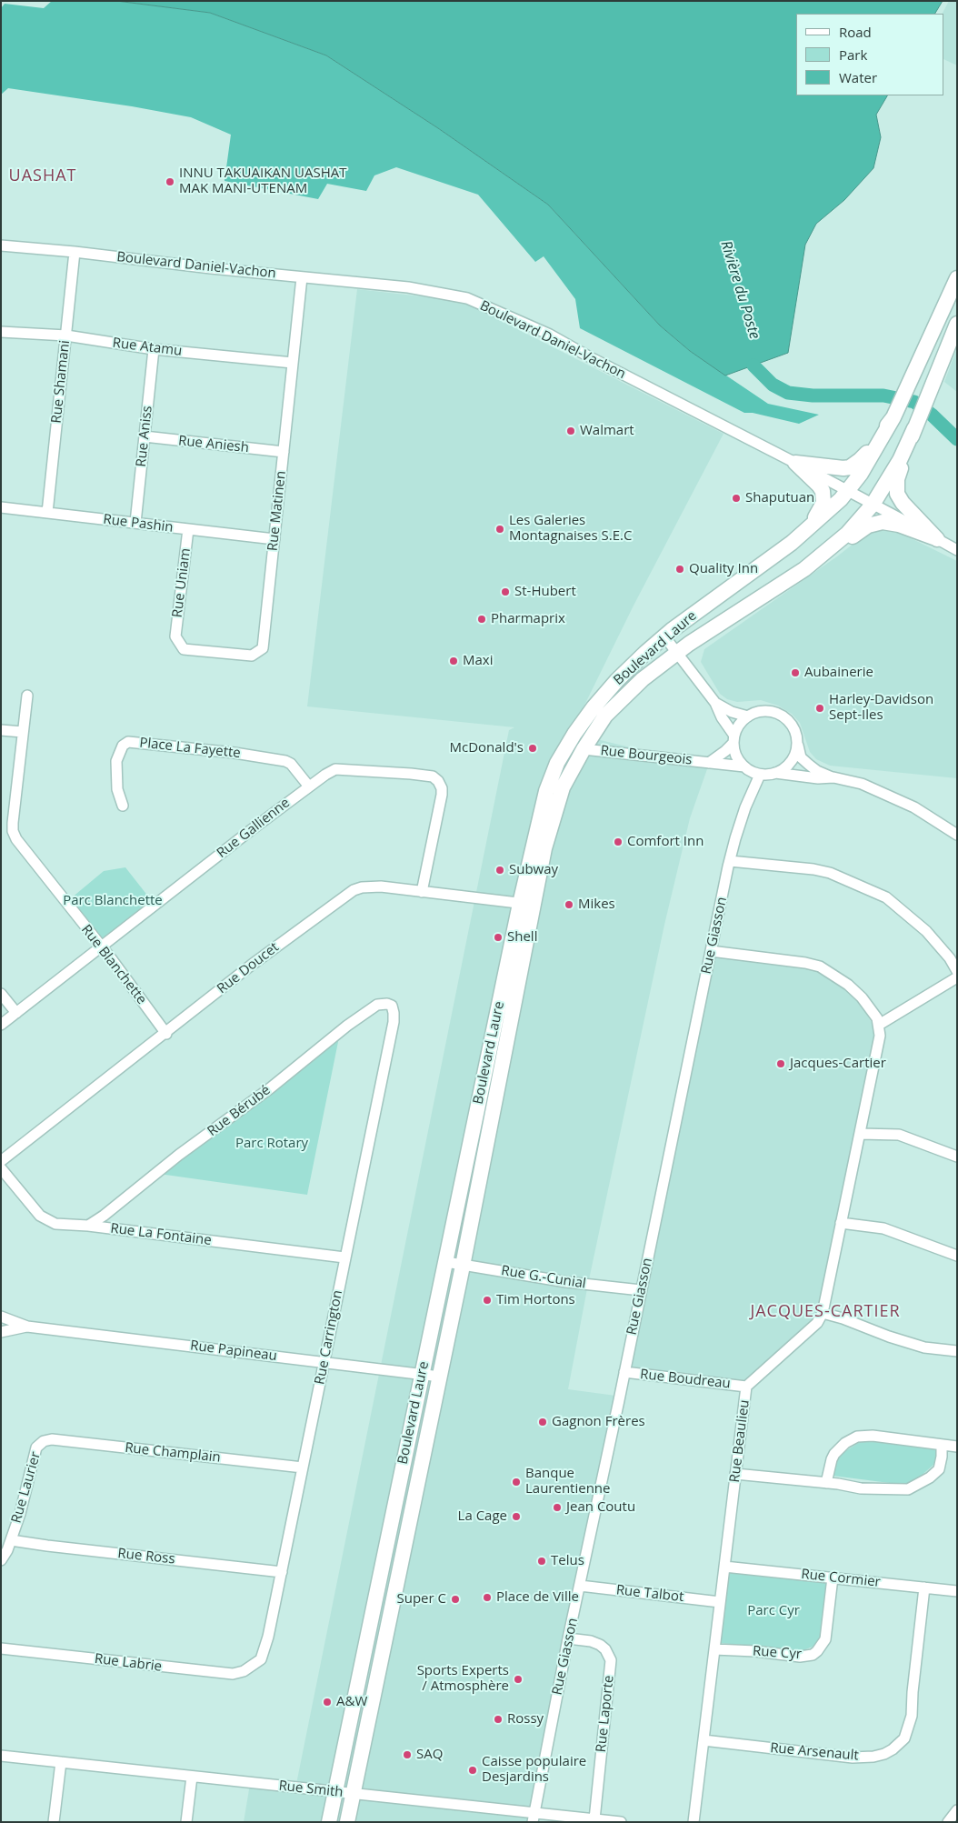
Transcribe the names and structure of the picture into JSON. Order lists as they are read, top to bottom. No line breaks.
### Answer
{"streets":{"highway":["Boulevard Laure"],"street":["Boulevard Daniel-Vachon","Rue Atamu","Rue Shamani","Rue Aniss","Rue Aniesh","Rue Matinen","Rue Pashin","Rue Uniam","Place La Fayette","Rue Bourgeois","Rue Gallienne","Rue Giasson","Rue Blanchette","Rue Doucet","Rue Bérubé","Rue La Fontaine","Rue G.-Cunial","Rue Carrington","Rue Papineau","Rue Boudreau","Rue Beaulieu","Rue Champlain","Rue Laurier","Rue Ross","Rue Cormier","Rue Talbot","Rue Cyr","Rue Labrie","Rue Laporte","Rue Arsenault","Rue Smith"]},"crossings":[["Boulevard Daniel-Vachon","Rue Shamani"],["Boulevard Daniel-Vachon","Rue Matinen"],["Boulevard Daniel-Vachon","Boulevard Laure"],["Rue Atamu","Rue Shamani"],["Rue Atamu","Rue Aniss"],["Rue Atamu","Rue Matinen"],["Rue Shamani","Rue Pashin"],["Rue Aniss","Rue Aniesh"],["Rue Aniss","Rue Pashin"],["Rue Aniesh","Rue Matinen"],["Rue Matinen","Rue Pashin"],["Rue Matinen","Rue Uniam"],["Rue Pashin","Rue Uniam"],["Boulevard Laure","Rue Bourgeois"],["Boulevard Laure","Rue Doucet"],["Boulevard Laure","Rue G.-Cunial"],["Boulevard Laure","Rue Papineau"],["Boulevard Laure","Rue Smith"],["Place La Fayette","Rue Gallienne"],["Rue Bourgeois","Rue Giasson"],["Rue Gallienne","Rue Blanchette"],["Rue Gallienne","Rue Doucet"],["Rue Giasson","Rue G.-Cunial"],["Rue Giasson","Rue Boudreau"],["Rue Giasson","Rue Talbot"],["Rue Giasson","Rue Laporte"],["Rue Giasson","Rue Smith"],["Rue Blanchette","Rue Doucet"],["Rue Bérubé","Rue La Fontaine"],["Rue Bérubé","Rue Carrington"],["Rue La Fontaine","Rue Carrington"],["Rue Carrington","Rue Papineau"],["Rue Carrington","Rue Champlain"],["Rue Carrington","Rue Ross"],["Rue Carrington","Rue Labrie"],["Rue Boudreau","Rue Beaulieu"],["Rue Beaulieu","Rue Cormier"],["Rue Beaulieu","Rue Talbot"],["Rue Beaulieu","Rue Cyr"],["Rue Beaulieu","Rue Arsenault"],["Rue Champlain","Rue Laurier"],["Rue Laurier","Rue Ross"],["Rue Cormier","Rue Cyr"],["Rue Cormier","Rue Arsenault"],["Rue Laporte","Rue Smith"]],"districts":["UASHAT","JACQUES-CARTIER"],"water":["Rivière du Poste"],"parks":["Parc Blanchette","Parc Rotary","Parc Cyr"],"places":["INNU TAKUAIKAN UASHAT MAK MANI-UTENAM","Walmart","Shaputuan","Les Galeries Montagnaises S.E.C","Quality Inn","St-Hubert","Pharmaprix","Maxi","Aubainerie","Harley-Davidson Sept-Iles","McDonald's","Comfort Inn","Subway","Mikes","Shell","Jacques-Cartier","Tim Hortons","Gagnon Frères","Banque Laurentienne","Jean Coutu","La Cage","Telus","Place de Ville","Super C","Sports Experts / Atmosphère","A&W","Rossy","SAQ","Caisse populaire Desjardins"],"legend":["Road","Park","Water"]}
